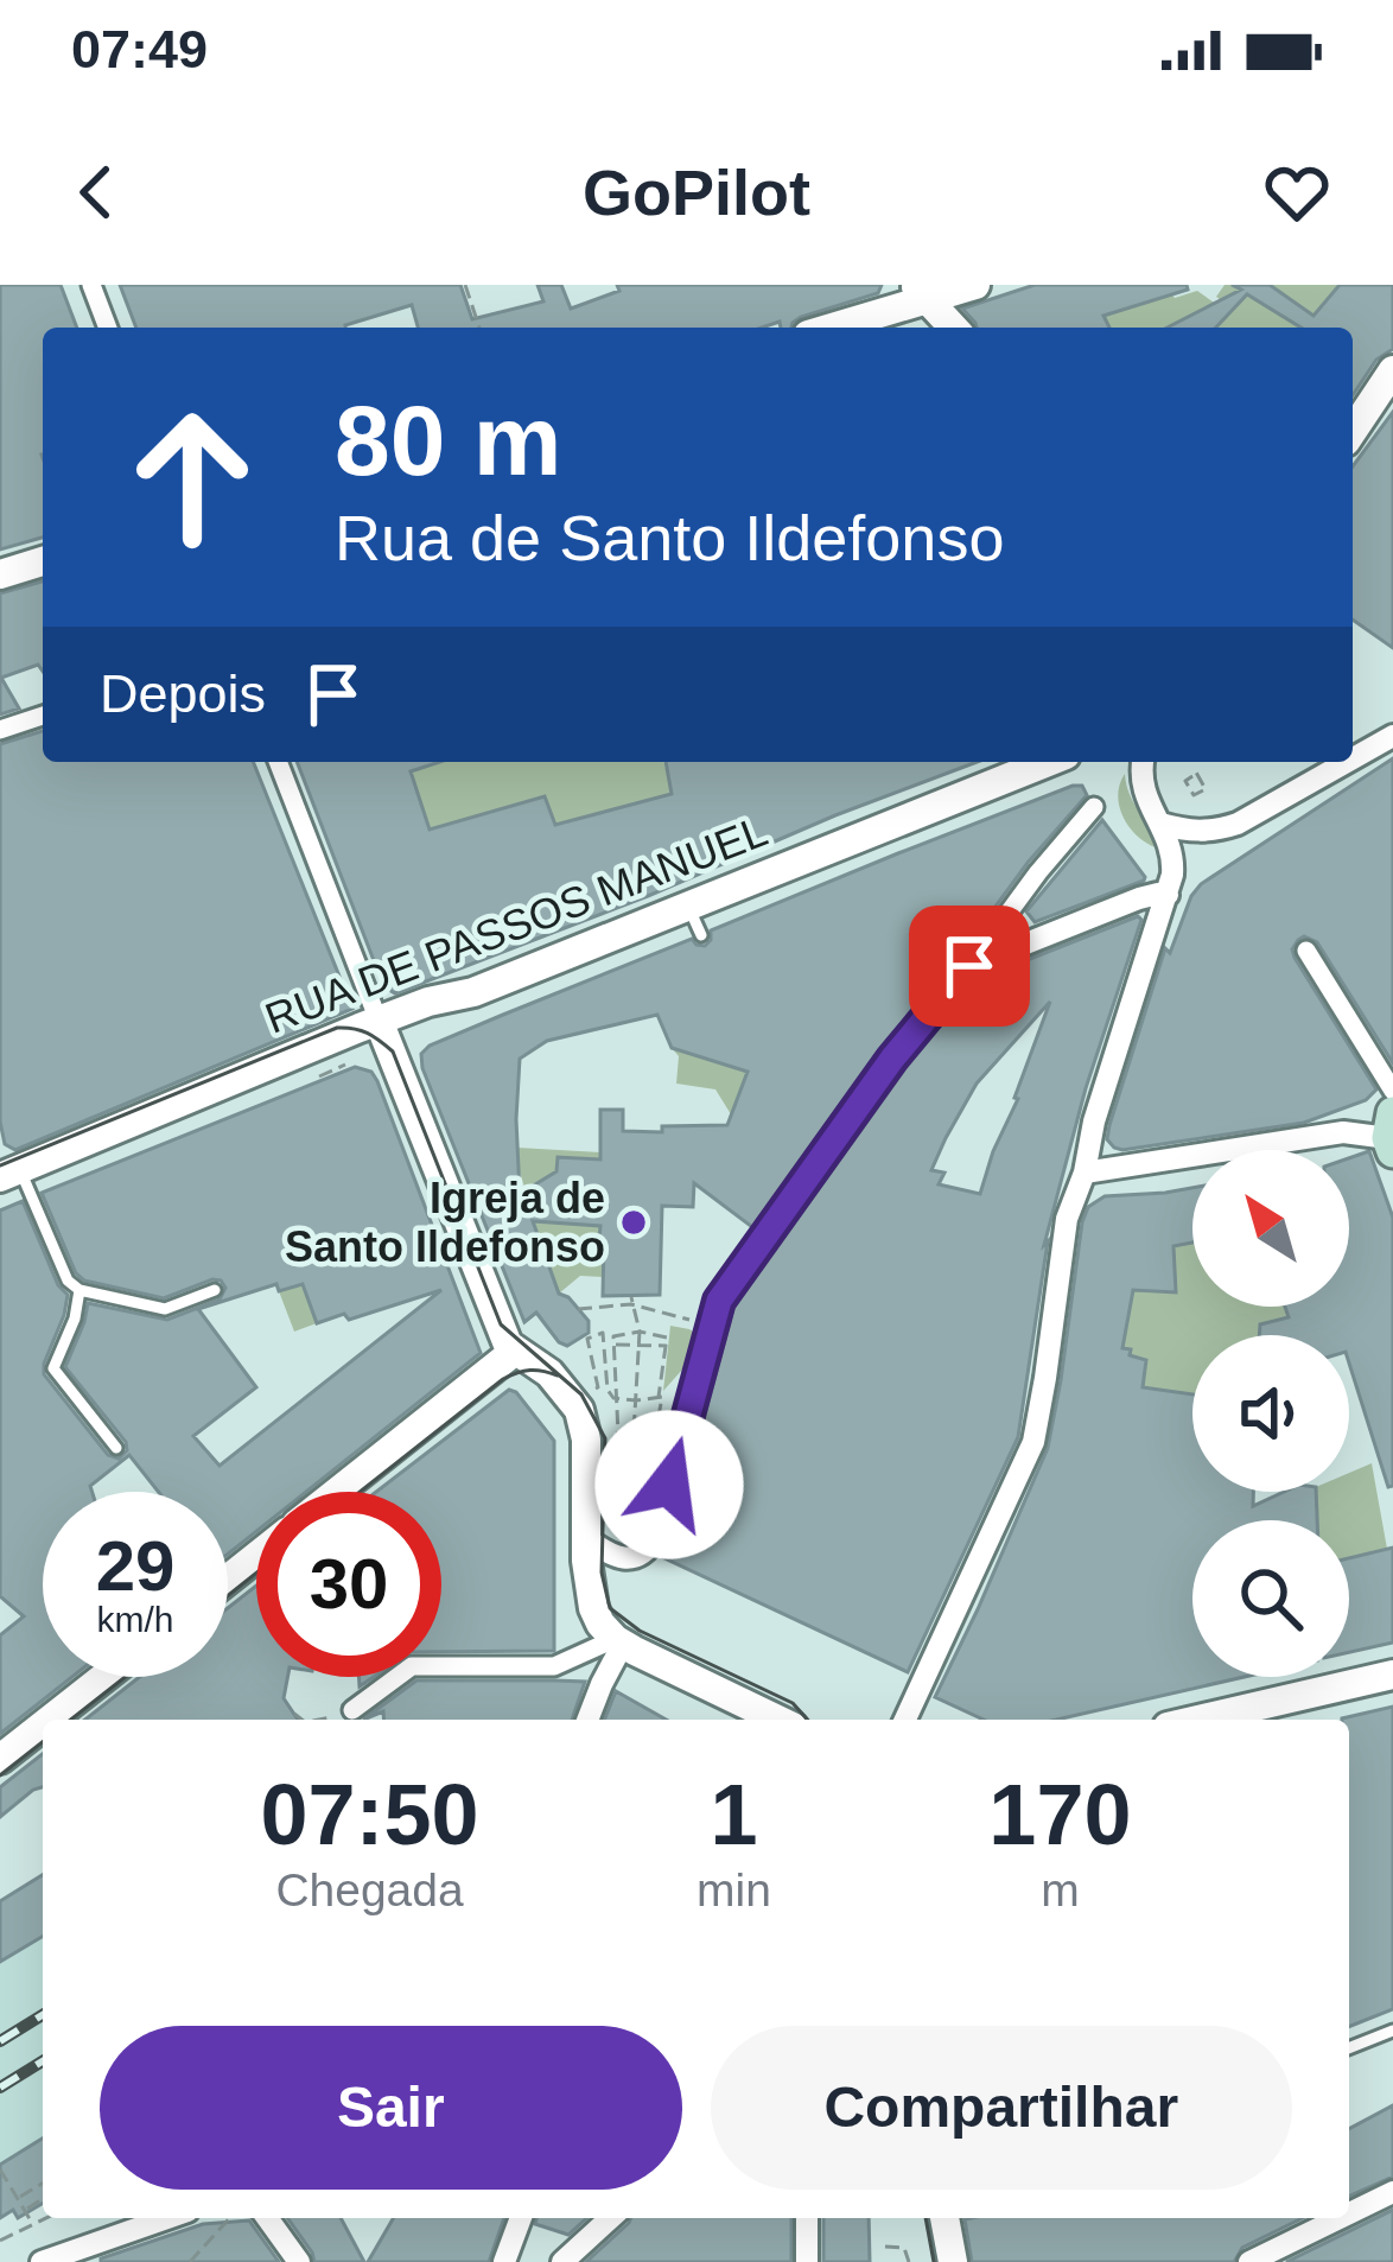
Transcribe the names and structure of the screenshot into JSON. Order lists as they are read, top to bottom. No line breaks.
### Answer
{"streets":{"street":["RUA DE PASSOS MANUEL"]},"places":["Igreja de Santo Ildefonso"],"north":"top left","page":{"status":"07:49","header":"GoPilot","turn":["80 m","Rua de Santo Ildefonso"],"then":"Depois","speed":"29 km/h","limit":"30","eta":["07:50","Chegada","1","min","170","m"],"buttons":["Sair","Compartilhar"]}}
